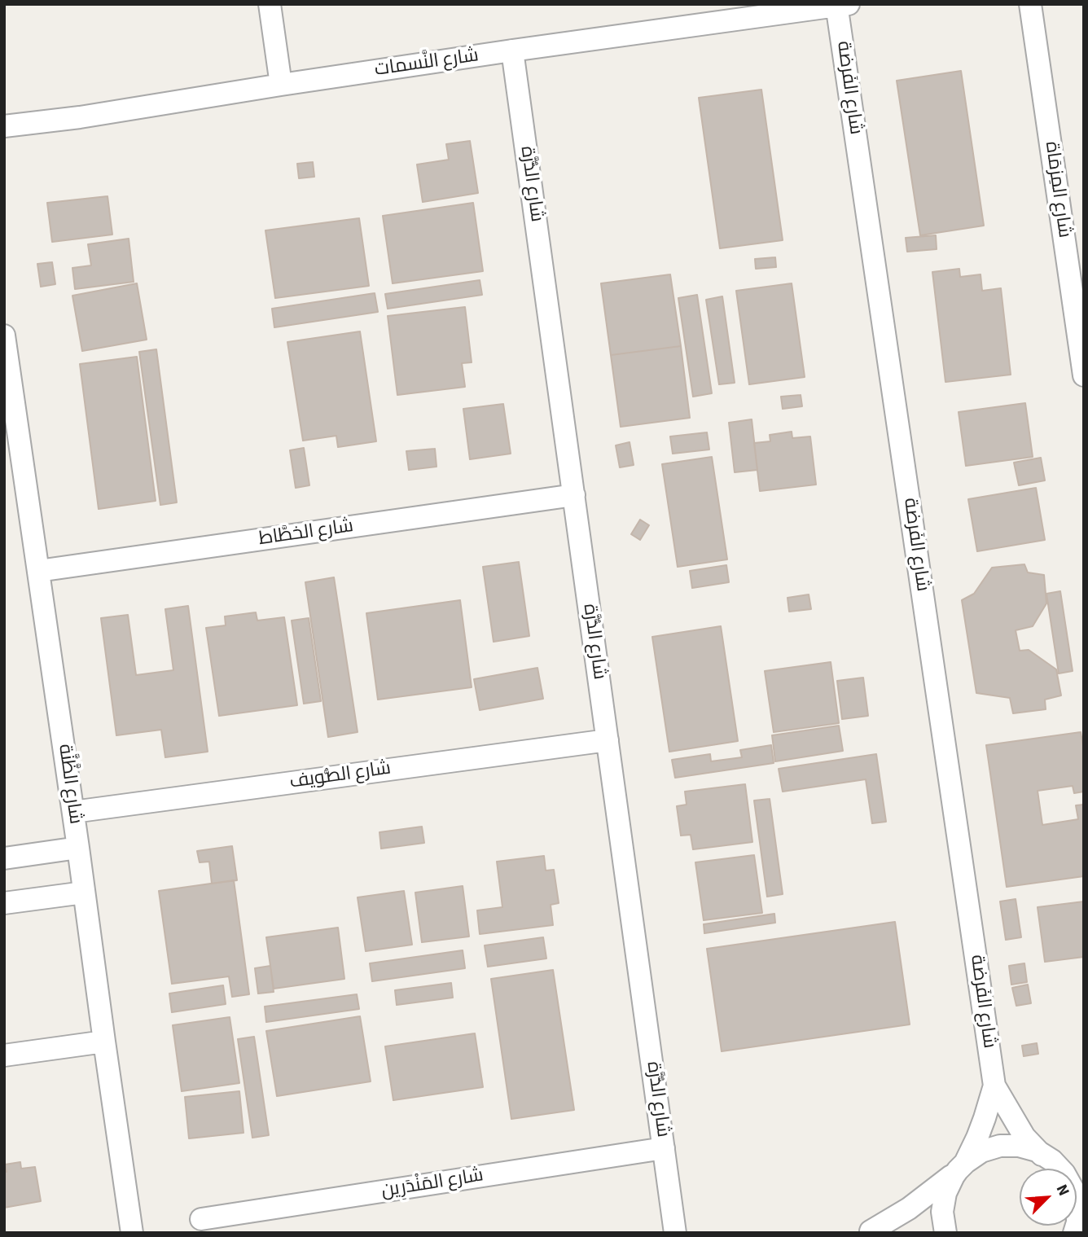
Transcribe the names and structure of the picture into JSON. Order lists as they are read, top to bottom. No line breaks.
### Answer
{"streets":{"street":["شارع النَّسمات","شارع الفَرضة","شارع الدُّرَّة","شارع المِزمَاة","شارع الخطَّاط","شارع الصُّويف","شارع الظَّنَّة","شارع المَنْدَرِين"]},"crossings":[["شارع النَّسمات","شارع الفَرضة"],["شارع النَّسمات","شارع الدُّرَّة"],["شارع الدُّرَّة","شارع الخطَّاط"],["شارع الدُّرَّة","شارع الصُّويف"],["شارع الدُّرَّة","شارع المَنْدَرِين"],["شارع الخطَّاط","شارع الظَّنَّة"],["شارع الصُّويف","شارع الظَّنَّة"]],"north":"top right"}
